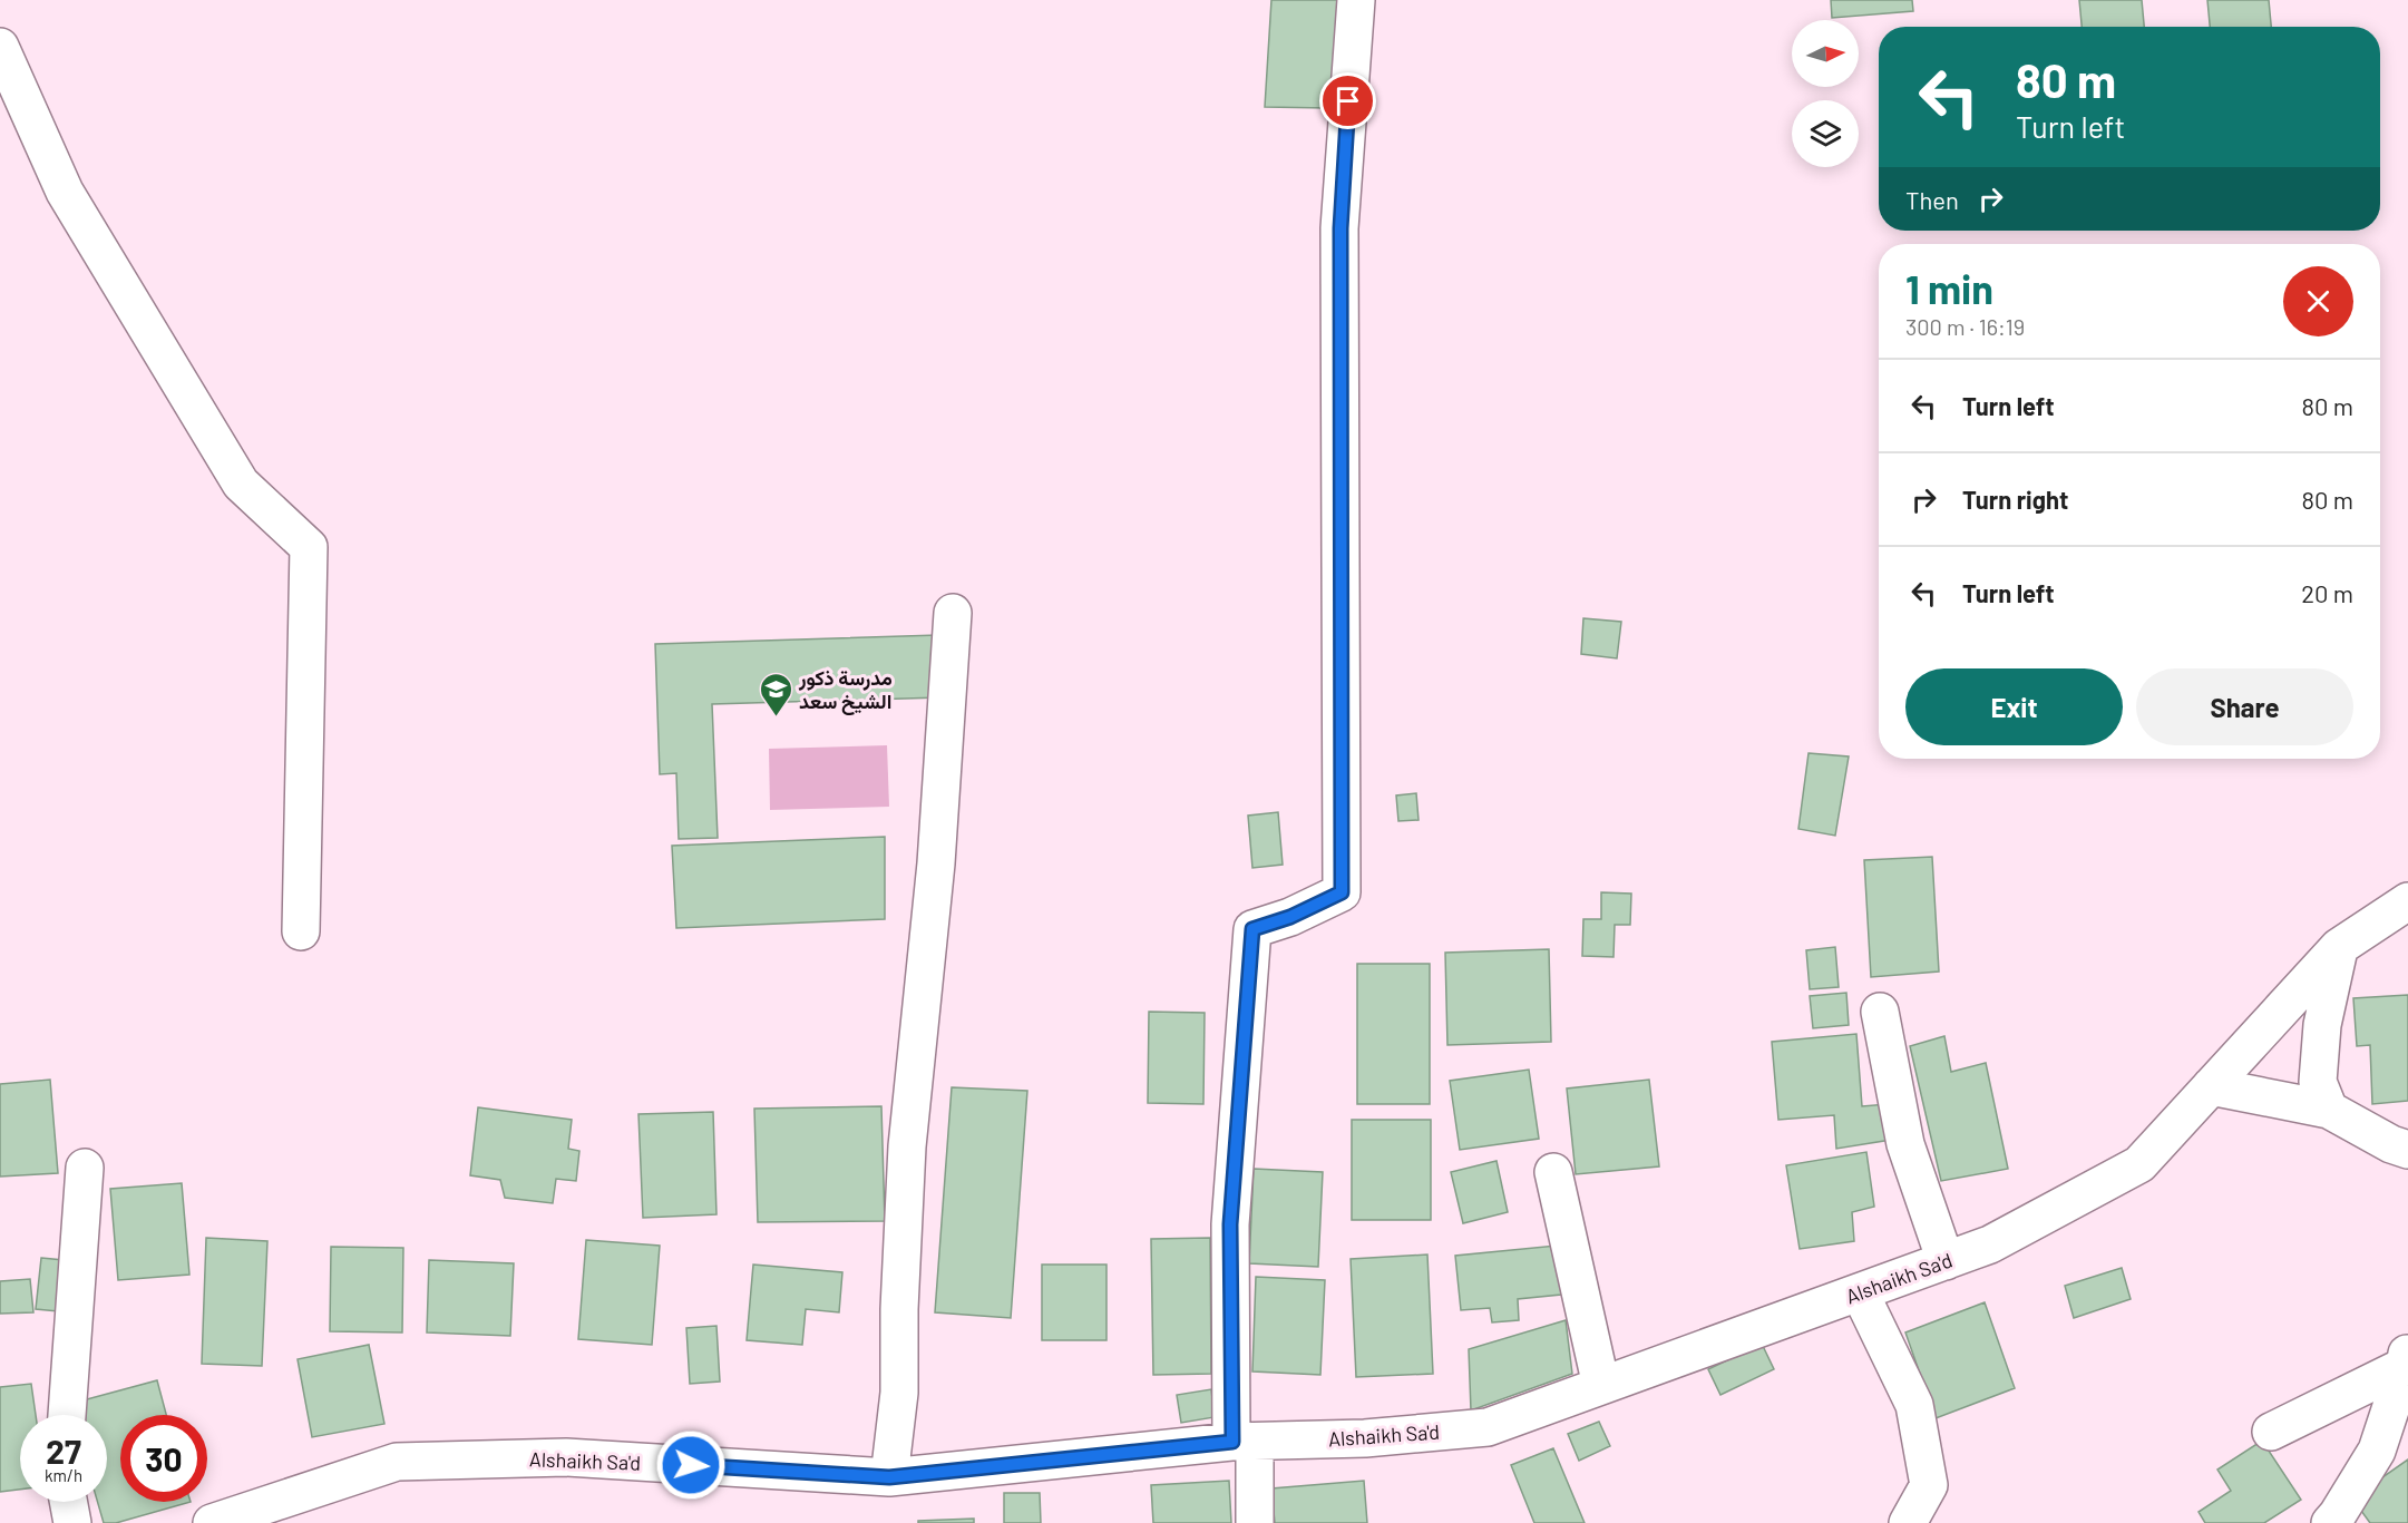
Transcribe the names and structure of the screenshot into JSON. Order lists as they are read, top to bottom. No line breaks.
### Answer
{"streets":{"street":["Alshaikh Sa'd"]},"places":{"school or university":["مدرسة ذكور الشيخ سعد"]},"north":"right","page":{"turn":["80 m","Turn left"],"then":"Then","heading":["1 min","300 m · 16:19"],"list":[{"name":"Turn left","value":"80 m"},{"name":"Turn right","value":"80 m"},{"name":"Turn left","value":"20 m"}],"buttons":["Exit","Share"],"speed":"27 km/h","limit":"30"}}
